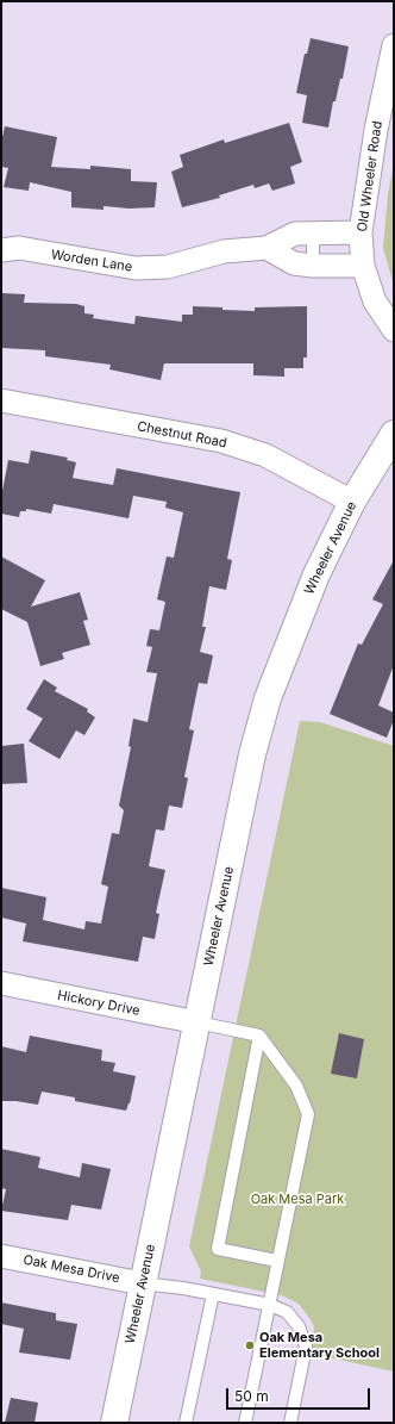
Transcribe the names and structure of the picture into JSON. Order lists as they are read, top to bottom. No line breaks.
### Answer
{"streets":{"main road":["Wheeler Avenue"],"street":["Old Wheeler Road","Worden Lane","Chestnut Road","Hickory Drive","Oak Mesa Drive"]},"crossings":[["Old Wheeler Road","Worden Lane"],["Chestnut Road","Wheeler Avenue"],["Wheeler Avenue","Hickory Drive"],["Wheeler Avenue","Oak Mesa Drive"]],"parks":["Oak Mesa Park"],"places":["Oak Mesa Elementary School"],"scale_bar":"50 m"}
